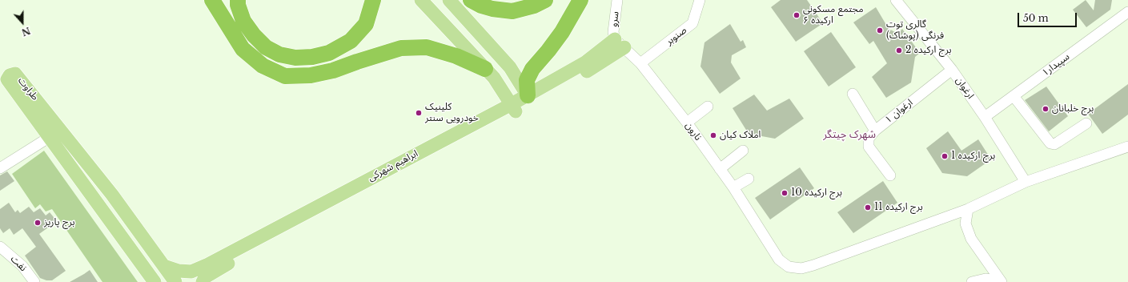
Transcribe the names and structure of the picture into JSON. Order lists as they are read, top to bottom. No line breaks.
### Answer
{"streets":{"main road":["طراوت","ابراهیم شهرکی"],"street":["سرو","صنوبر","سپیدار۱","ارغوان","ارغوان ۱","نارون","نفت"]},"crossings":[["سرو","نارون"],["سرو","ابراهیم شهرکی"],["صنوبر","نارون"],["سپیدار۱","ارغوان"],["ارغوان","ارغوان ۱"],["ارغوان","نارون"],["طراوت","ابراهیم شهرکی"],["نارون","ابراهیم شهرکی"]],"districts":["شهرک چیتگر"],"places":["مجتمع مسکونی ارکیده ۶","گالری توت فرنگی (پوشاک)","برج ارکیده 2","برج خلبانان","کلینیک خودرویی سنتر","املاک کیان","برج ارکیده 1","برج ارکیده 10","برج ارکیده 11","برج پاریز"],"scale_bar":"50 m","north":"bottom"}
